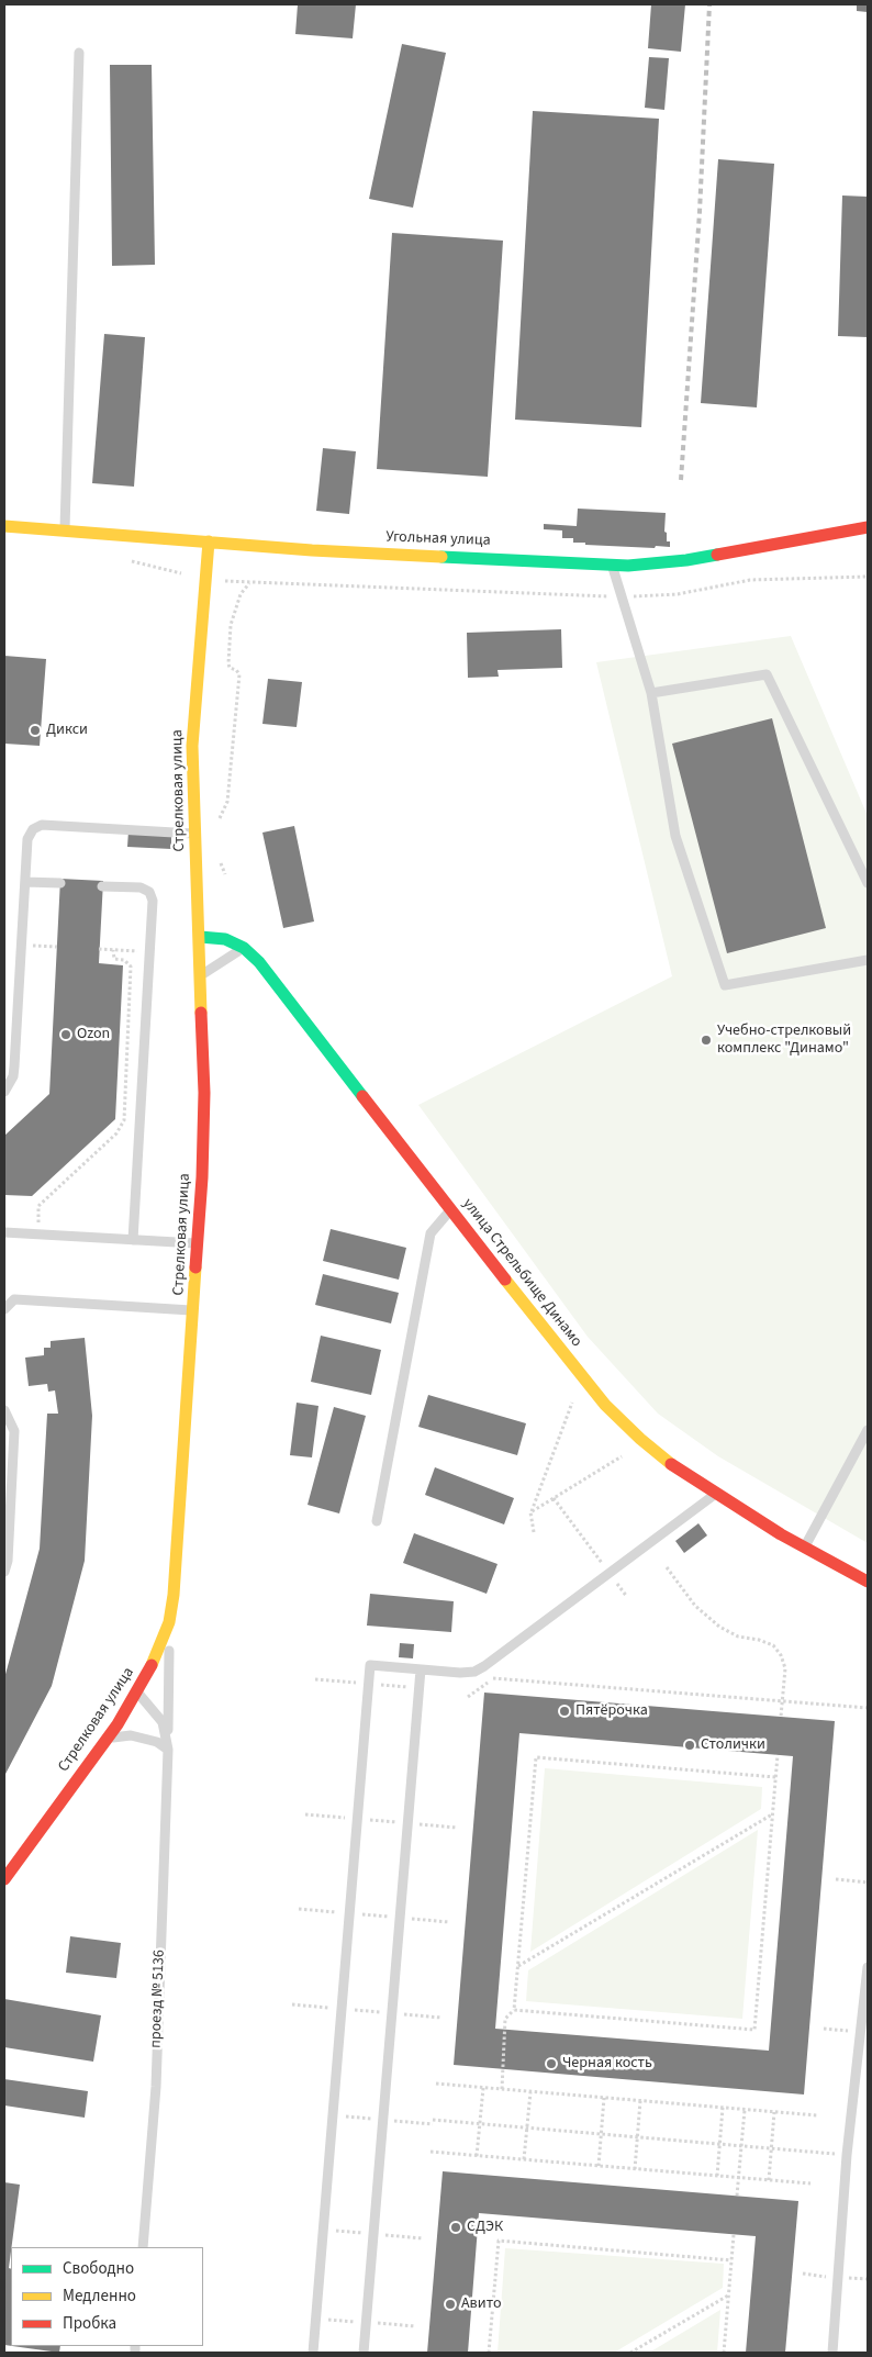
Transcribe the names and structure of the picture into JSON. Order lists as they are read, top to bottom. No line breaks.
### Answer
{"streets":{"street":["Угольная улица","Стрелковая улица","улица Стрельбище Динамо"],"lane":["проезд № 5136"]},"crossings":[["Угольная улица","Стрелковая улица"],["Стрелковая улица","улица Стрельбище Динамо"],["Стрелковая улица","проезд № 5136"]],"places":["Дикси","Ozon","Учебно-стрелковый комплекс \"Динамо\"","Пятёрочка","Столички","Черная кость","СДЭК","Авито"],"legend":["Свободно","Медленно","Пробка"]}
